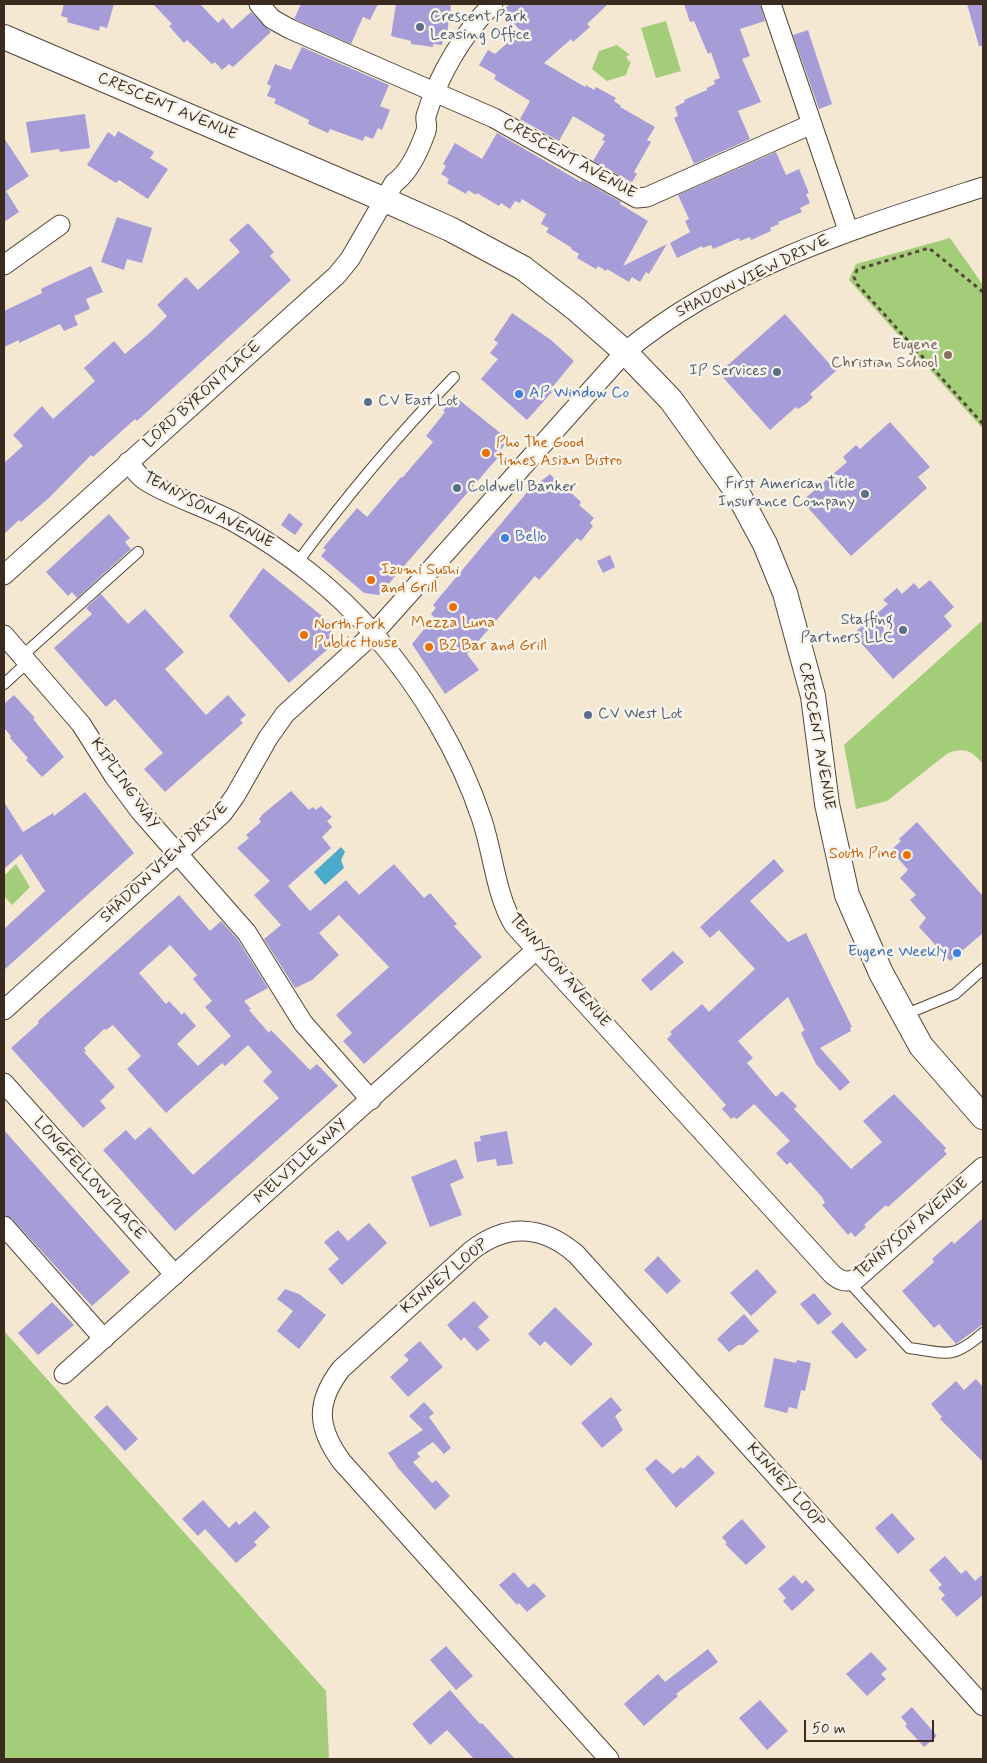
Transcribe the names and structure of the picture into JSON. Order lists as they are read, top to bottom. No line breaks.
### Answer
{"streets":{"street":["CRESCENT AVENUE","SHADOW VIEW DRIVE","LORD BYRON PLACE","TENNYSON AVENUE","KIPLING WAY","MELVILLE WAY","LONGFELLOW PLACE","KINNEY LOOP"]},"crossings":[["CRESCENT AVENUE","SHADOW VIEW DRIVE"],["CRESCENT AVENUE","LORD BYRON PLACE"],["SHADOW VIEW DRIVE","TENNYSON AVENUE"],["SHADOW VIEW DRIVE","KIPLING WAY"],["LORD BYRON PLACE","TENNYSON AVENUE"],["TENNYSON AVENUE","MELVILLE WAY"],["KIPLING WAY","MELVILLE WAY"],["MELVILLE WAY","LONGFELLOW PLACE"]],"places":["Crescent Park Leasing Office","Eugene Christian School","IP Services","AP Window Co","CV East Lot","Pho The Good Times Asian Bistro","Coldwell Banker","First American Title Insurance Company","Bello","Izumi Sushi and Grill","Mezza Luna","Staffing Partners LLC","North Fork Public House","B2 Bar and Grill","CV West Lot","South Pine","Eugene Weekly"],"scale_bar":"50 m"}
